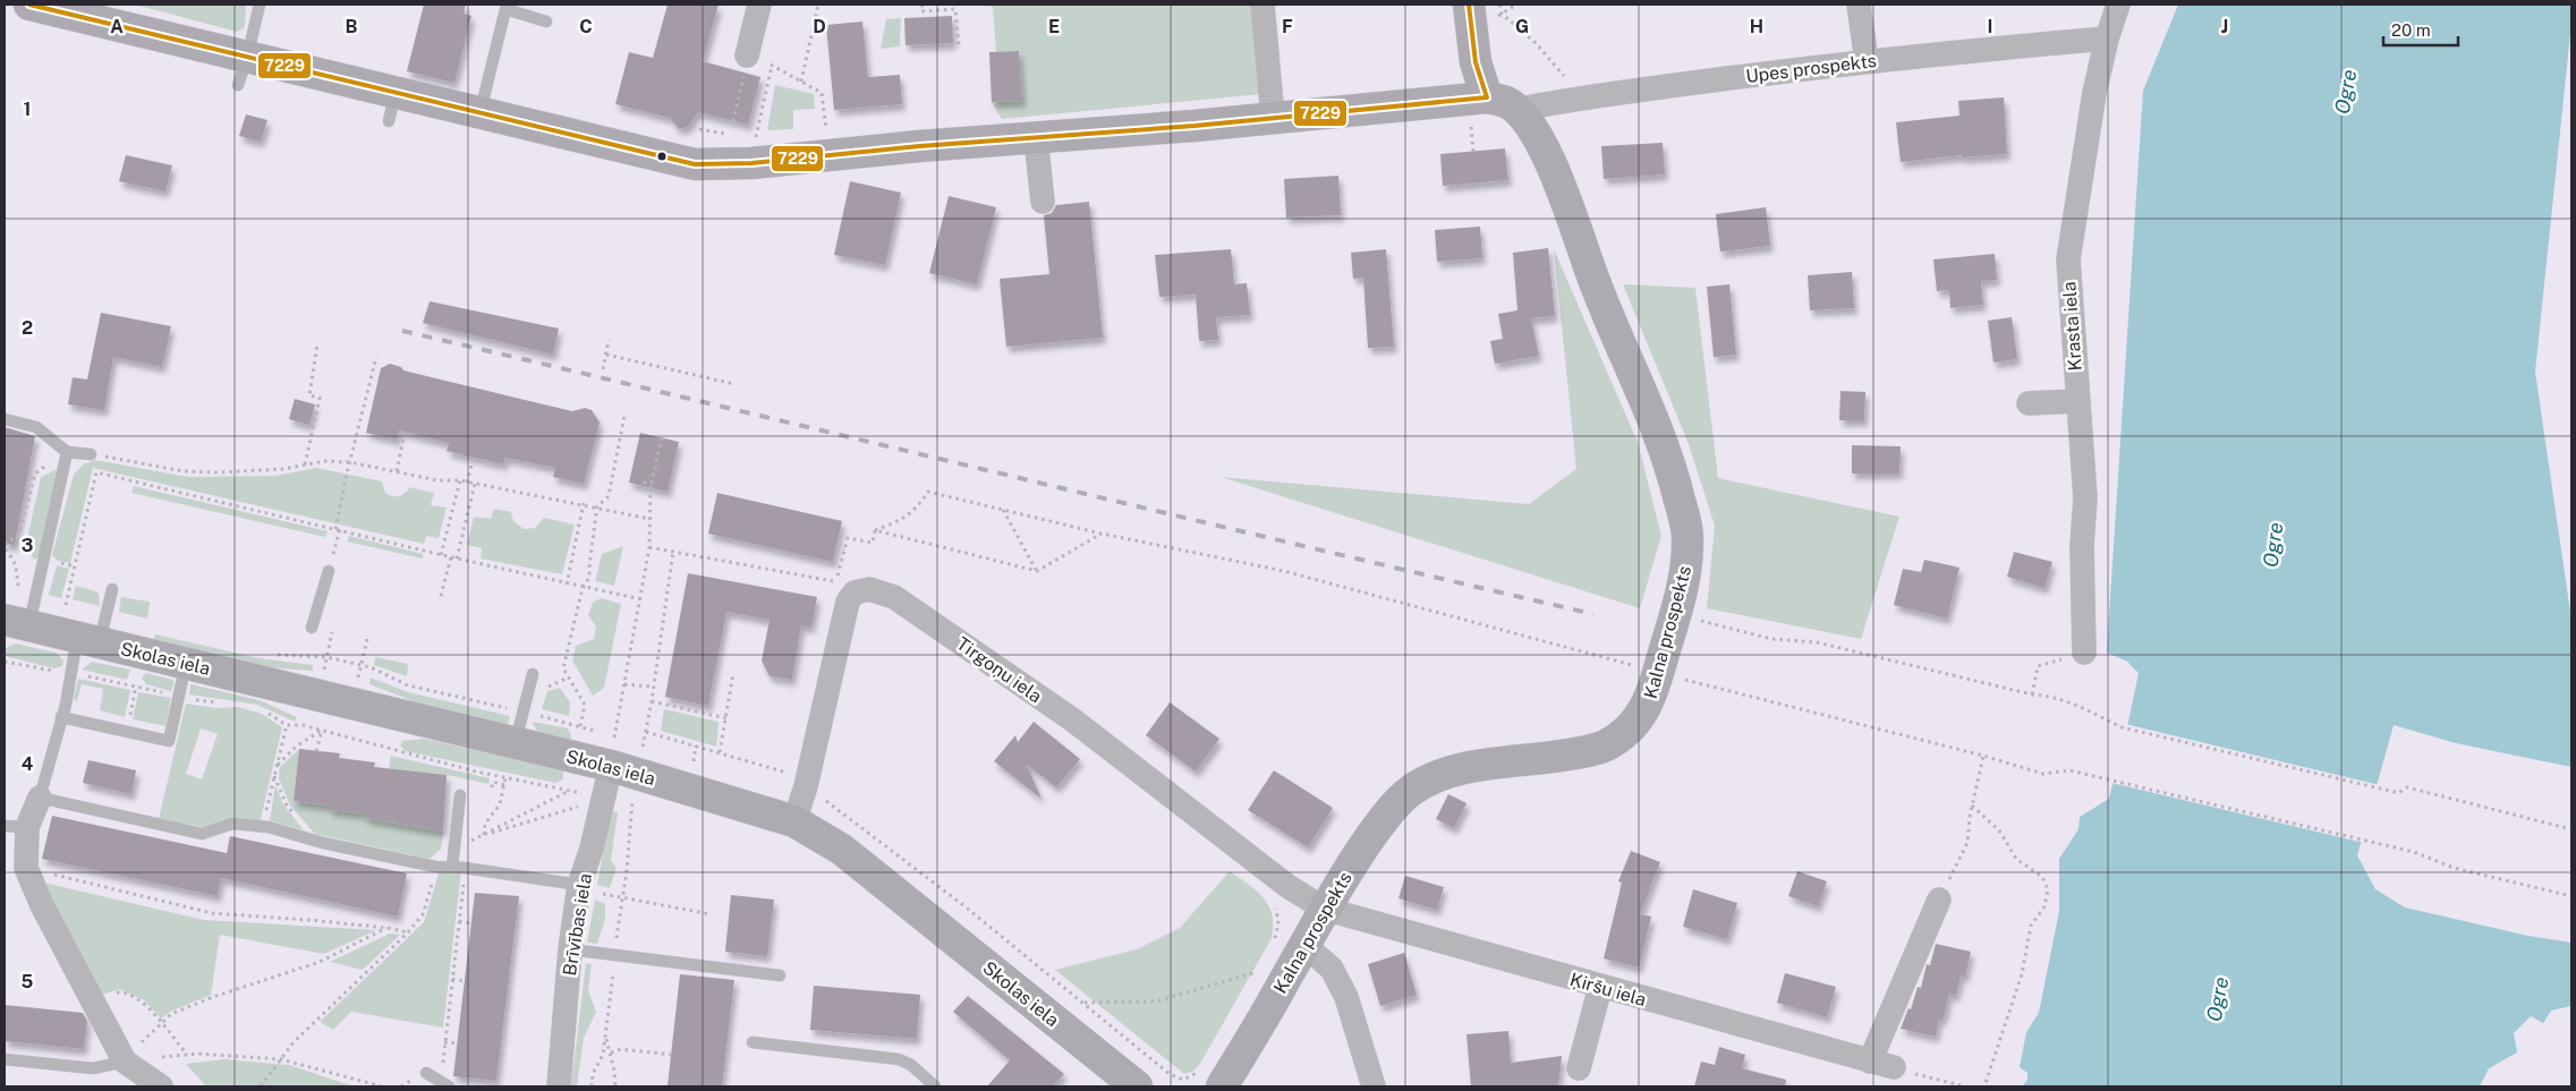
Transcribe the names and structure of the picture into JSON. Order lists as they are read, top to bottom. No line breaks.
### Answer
{"streets":{"main road":["Kalna prospekts","Skolas iela"],"street":["Upes prospekts","Krasta iela","Tirgoņu iela","Brīvības iela","Ķiršu iela"]},"crossings":[["Upes prospekts","Krasta iela"],["Upes prospekts","Kalna prospekts"],["Kalna prospekts","Tirgoņu iela"],["Kalna prospekts","Ķiršu iela"],["Skolas iela","Brīvības iela"],["Tirgoņu iela","Ķiršu iela"]],"water":["Ogre"],"lines":["transit line 7229"],"scale_bar":"20 m","grid":{"columns":["A","B","C","D","E","F","G","H","I","J"],"rows":["1","2","3","4","5"]}}
